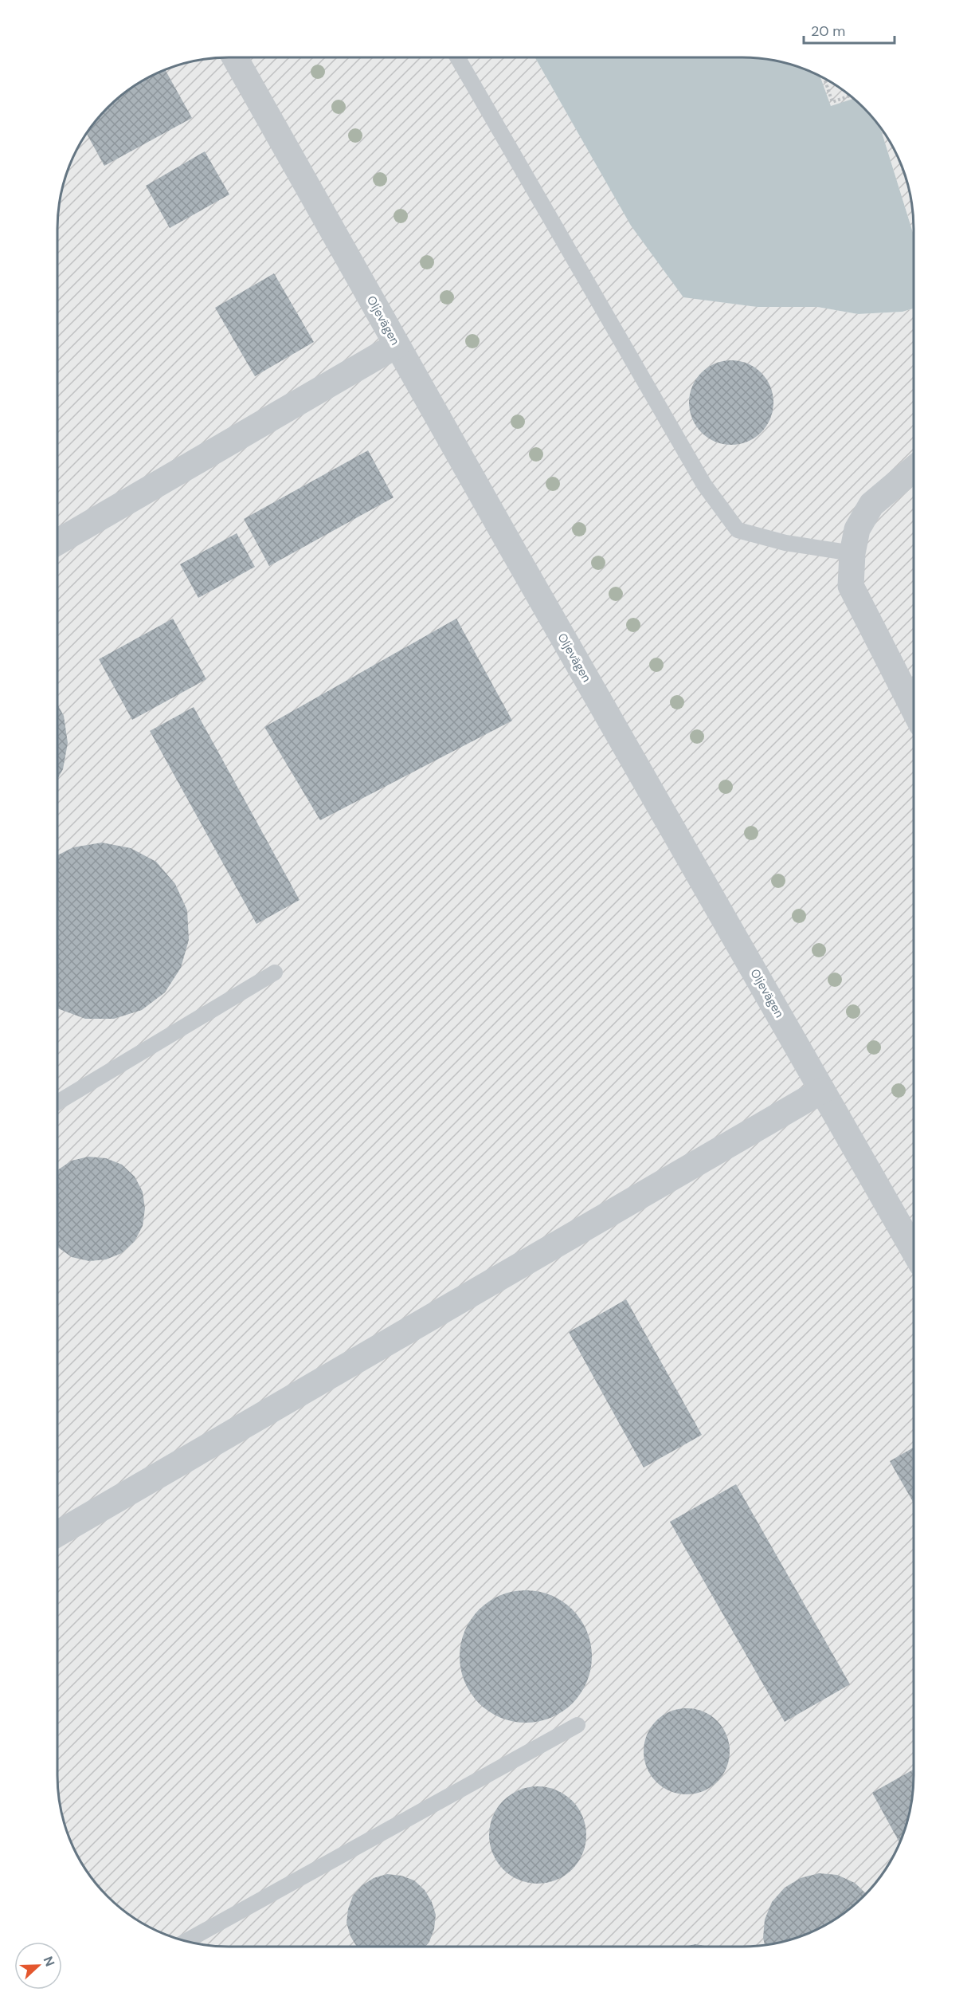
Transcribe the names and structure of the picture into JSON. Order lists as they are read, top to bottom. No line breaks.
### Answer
{"streets":{"street":["Oljevägen"]},"scale_bar":"20 m","north":"right"}
